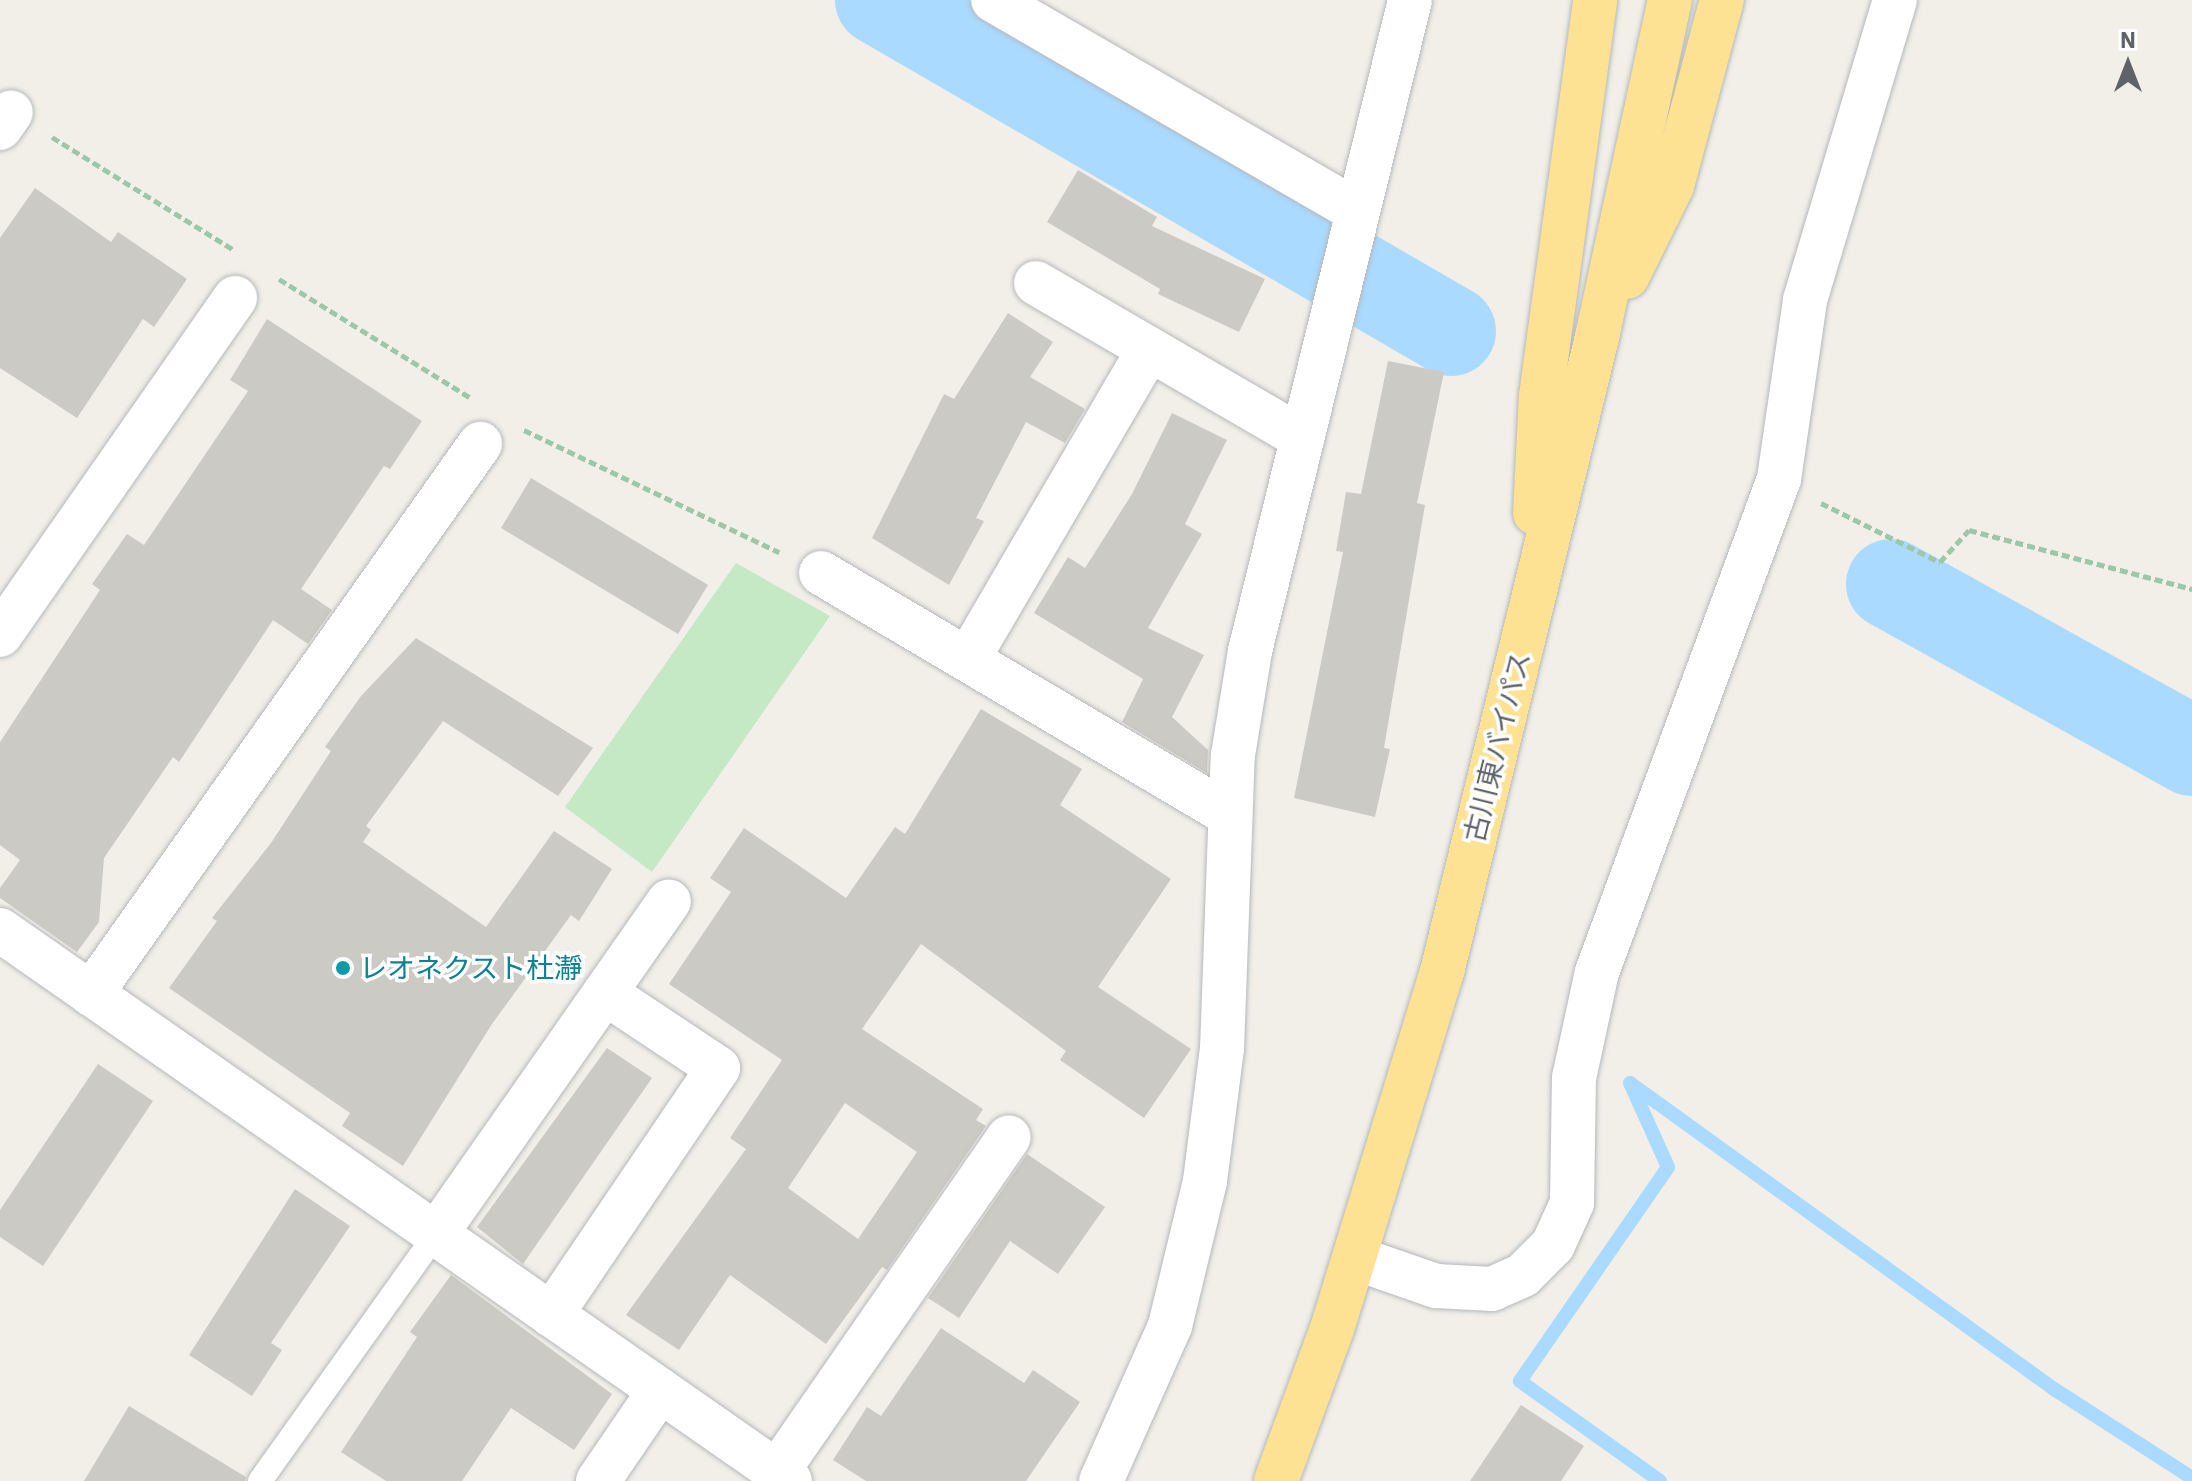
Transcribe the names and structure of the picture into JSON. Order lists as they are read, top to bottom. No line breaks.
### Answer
{"streets":{"highway":["古川東バイパス"]},"places":["レオネクスト杜瀞"],"north":"top"}
